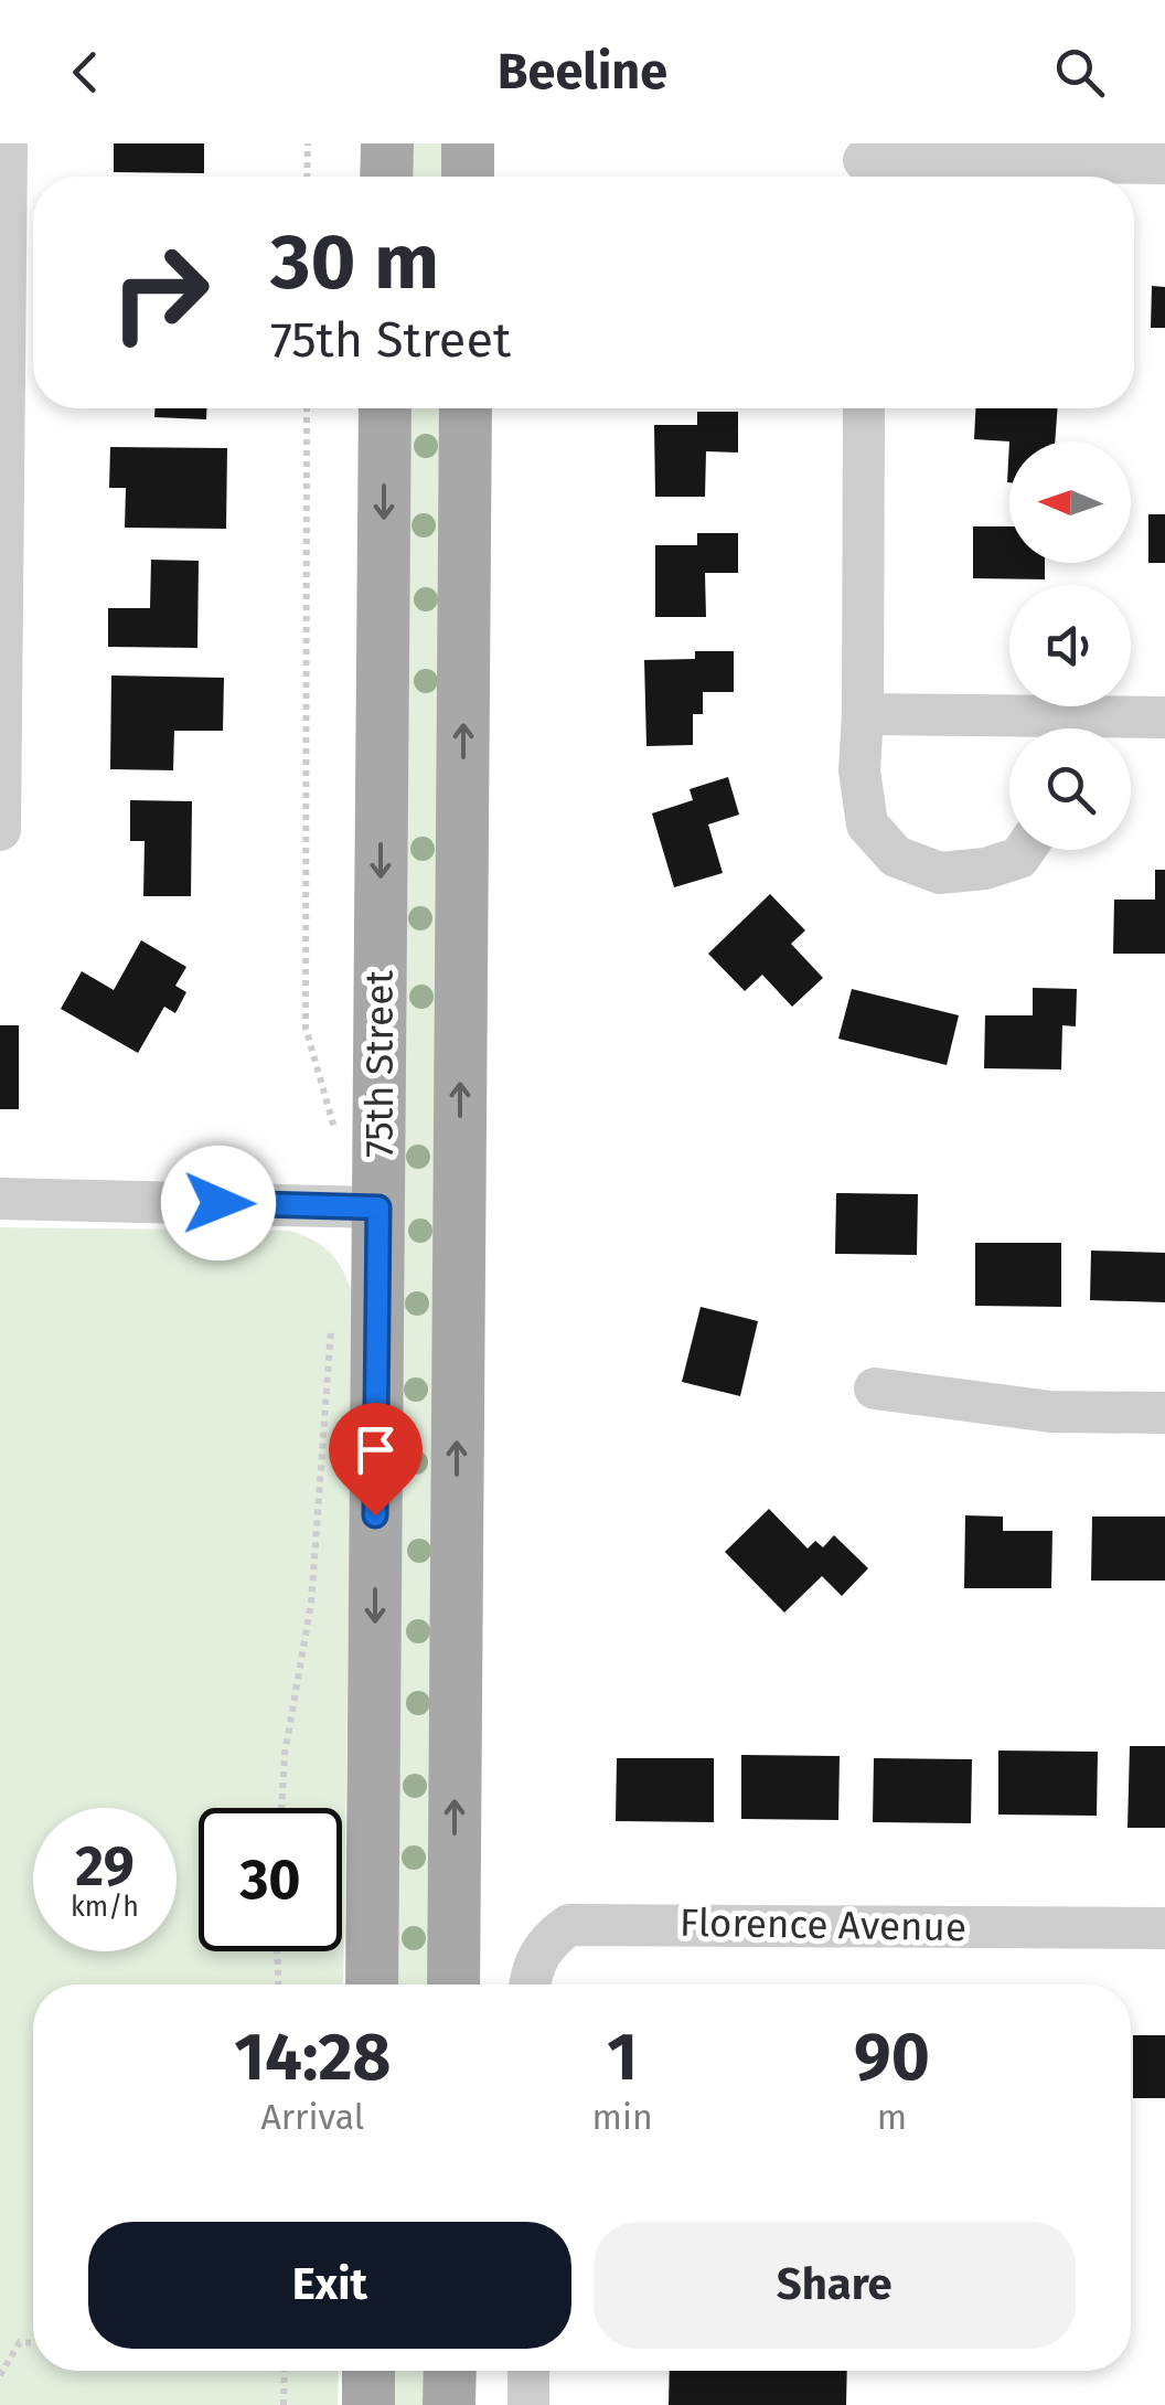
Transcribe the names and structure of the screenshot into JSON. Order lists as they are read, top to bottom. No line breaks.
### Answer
{"streets":{"main road":["75th Street"],"street":["Florence Avenue"]},"north":"left","page":{"header":"Beeline","turn":["30 m","75th Street"],"speed":"29 km/h","limit":"30","eta":["14:28","Arrival","1","min","90","m"],"buttons":["Exit","Share"]}}
